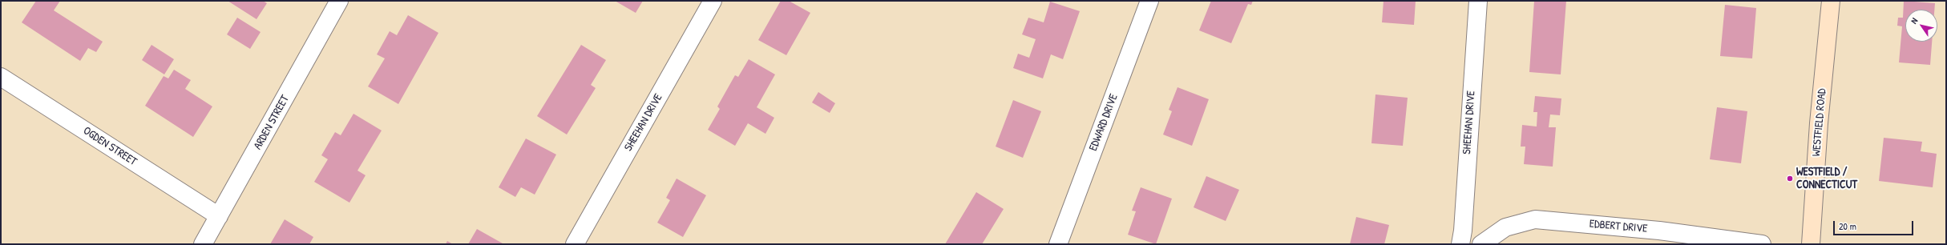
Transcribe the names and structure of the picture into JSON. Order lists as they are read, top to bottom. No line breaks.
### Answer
{"streets":{"main road":["WESTFIELD ROAD"],"street":["ARDEN STREET","SHEEHAN DRIVE","EDWARD DRIVE","OGDEN STREET","EDBERT DRIVE"]},"crossings":[["ARDEN STREET","OGDEN STREET"]],"places":["WESTFIELD / CONNECTICUT"],"scale_bar":"20 m","north":"top left"}
